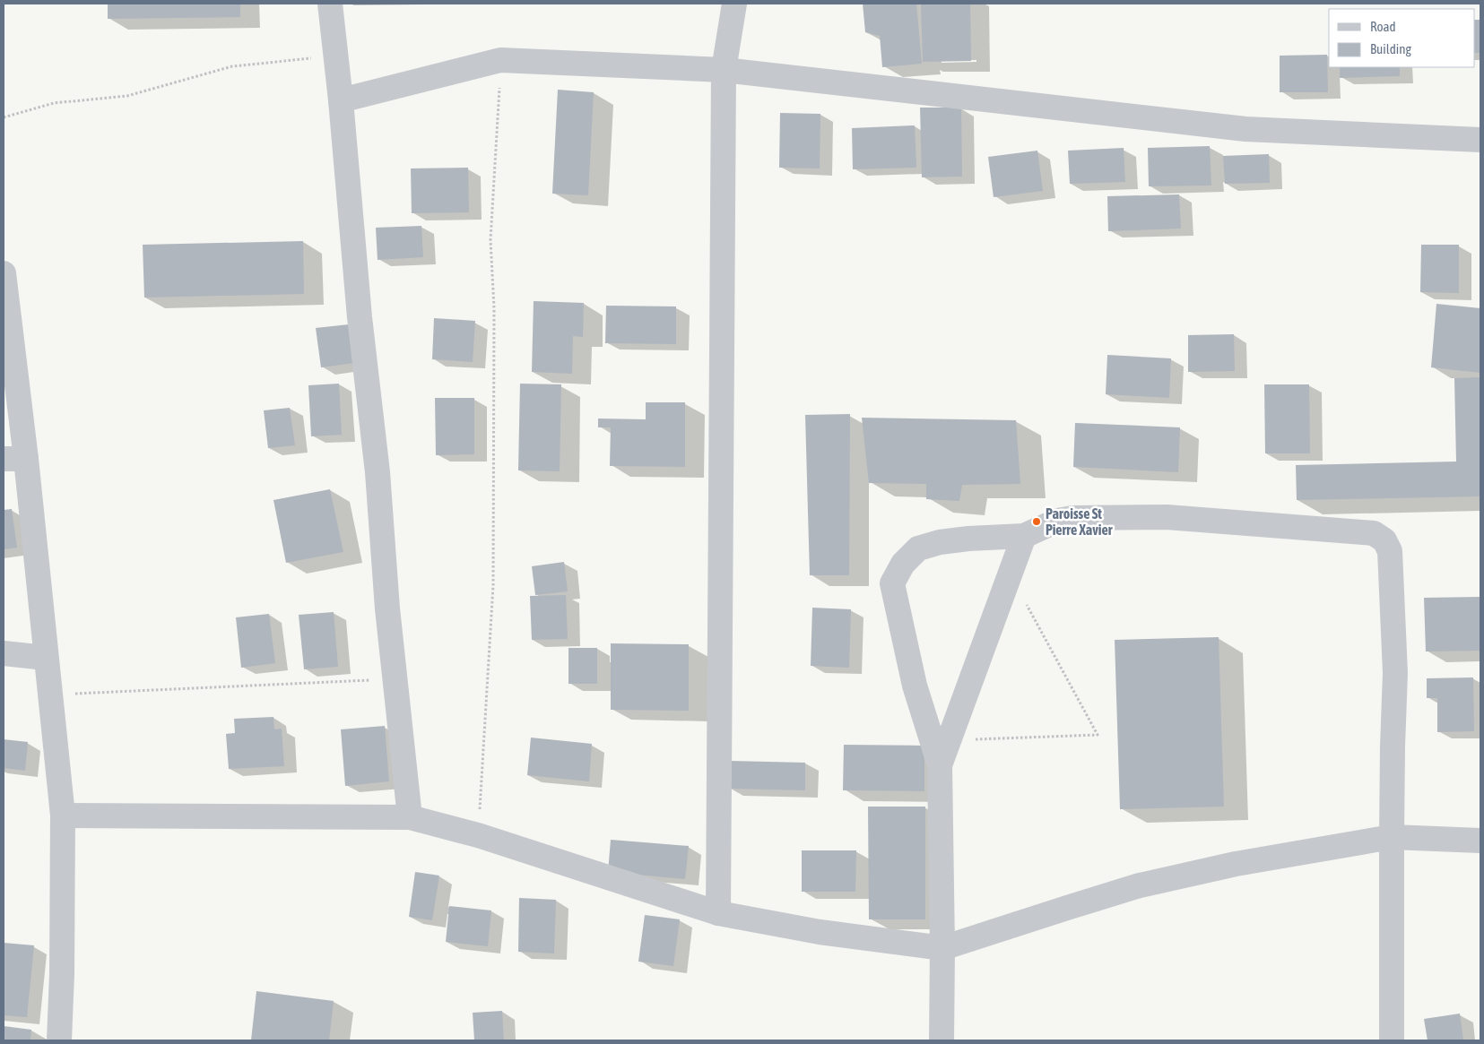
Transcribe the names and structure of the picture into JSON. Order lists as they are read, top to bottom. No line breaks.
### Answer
{"places":["Paroisse St Pierre Xavier"],"legend":["Road","Building"]}
